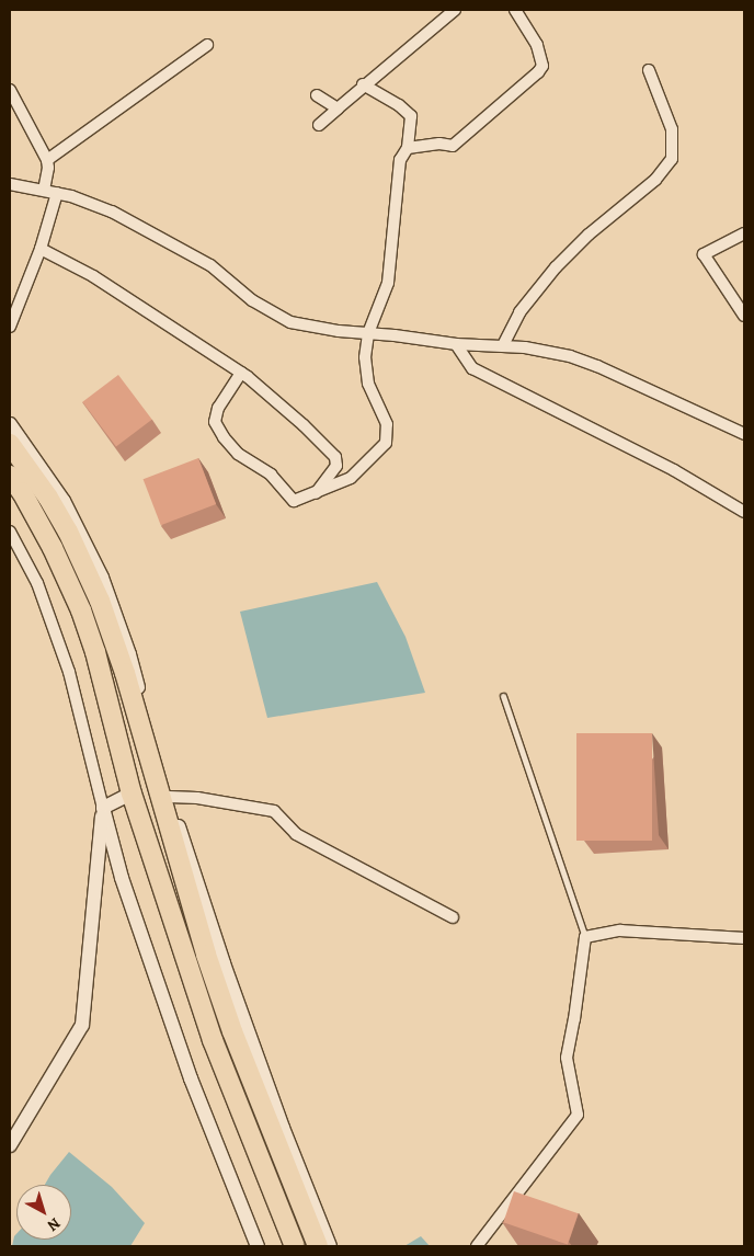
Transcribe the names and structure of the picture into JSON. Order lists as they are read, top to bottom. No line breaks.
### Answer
{"north":"bottom right"}
